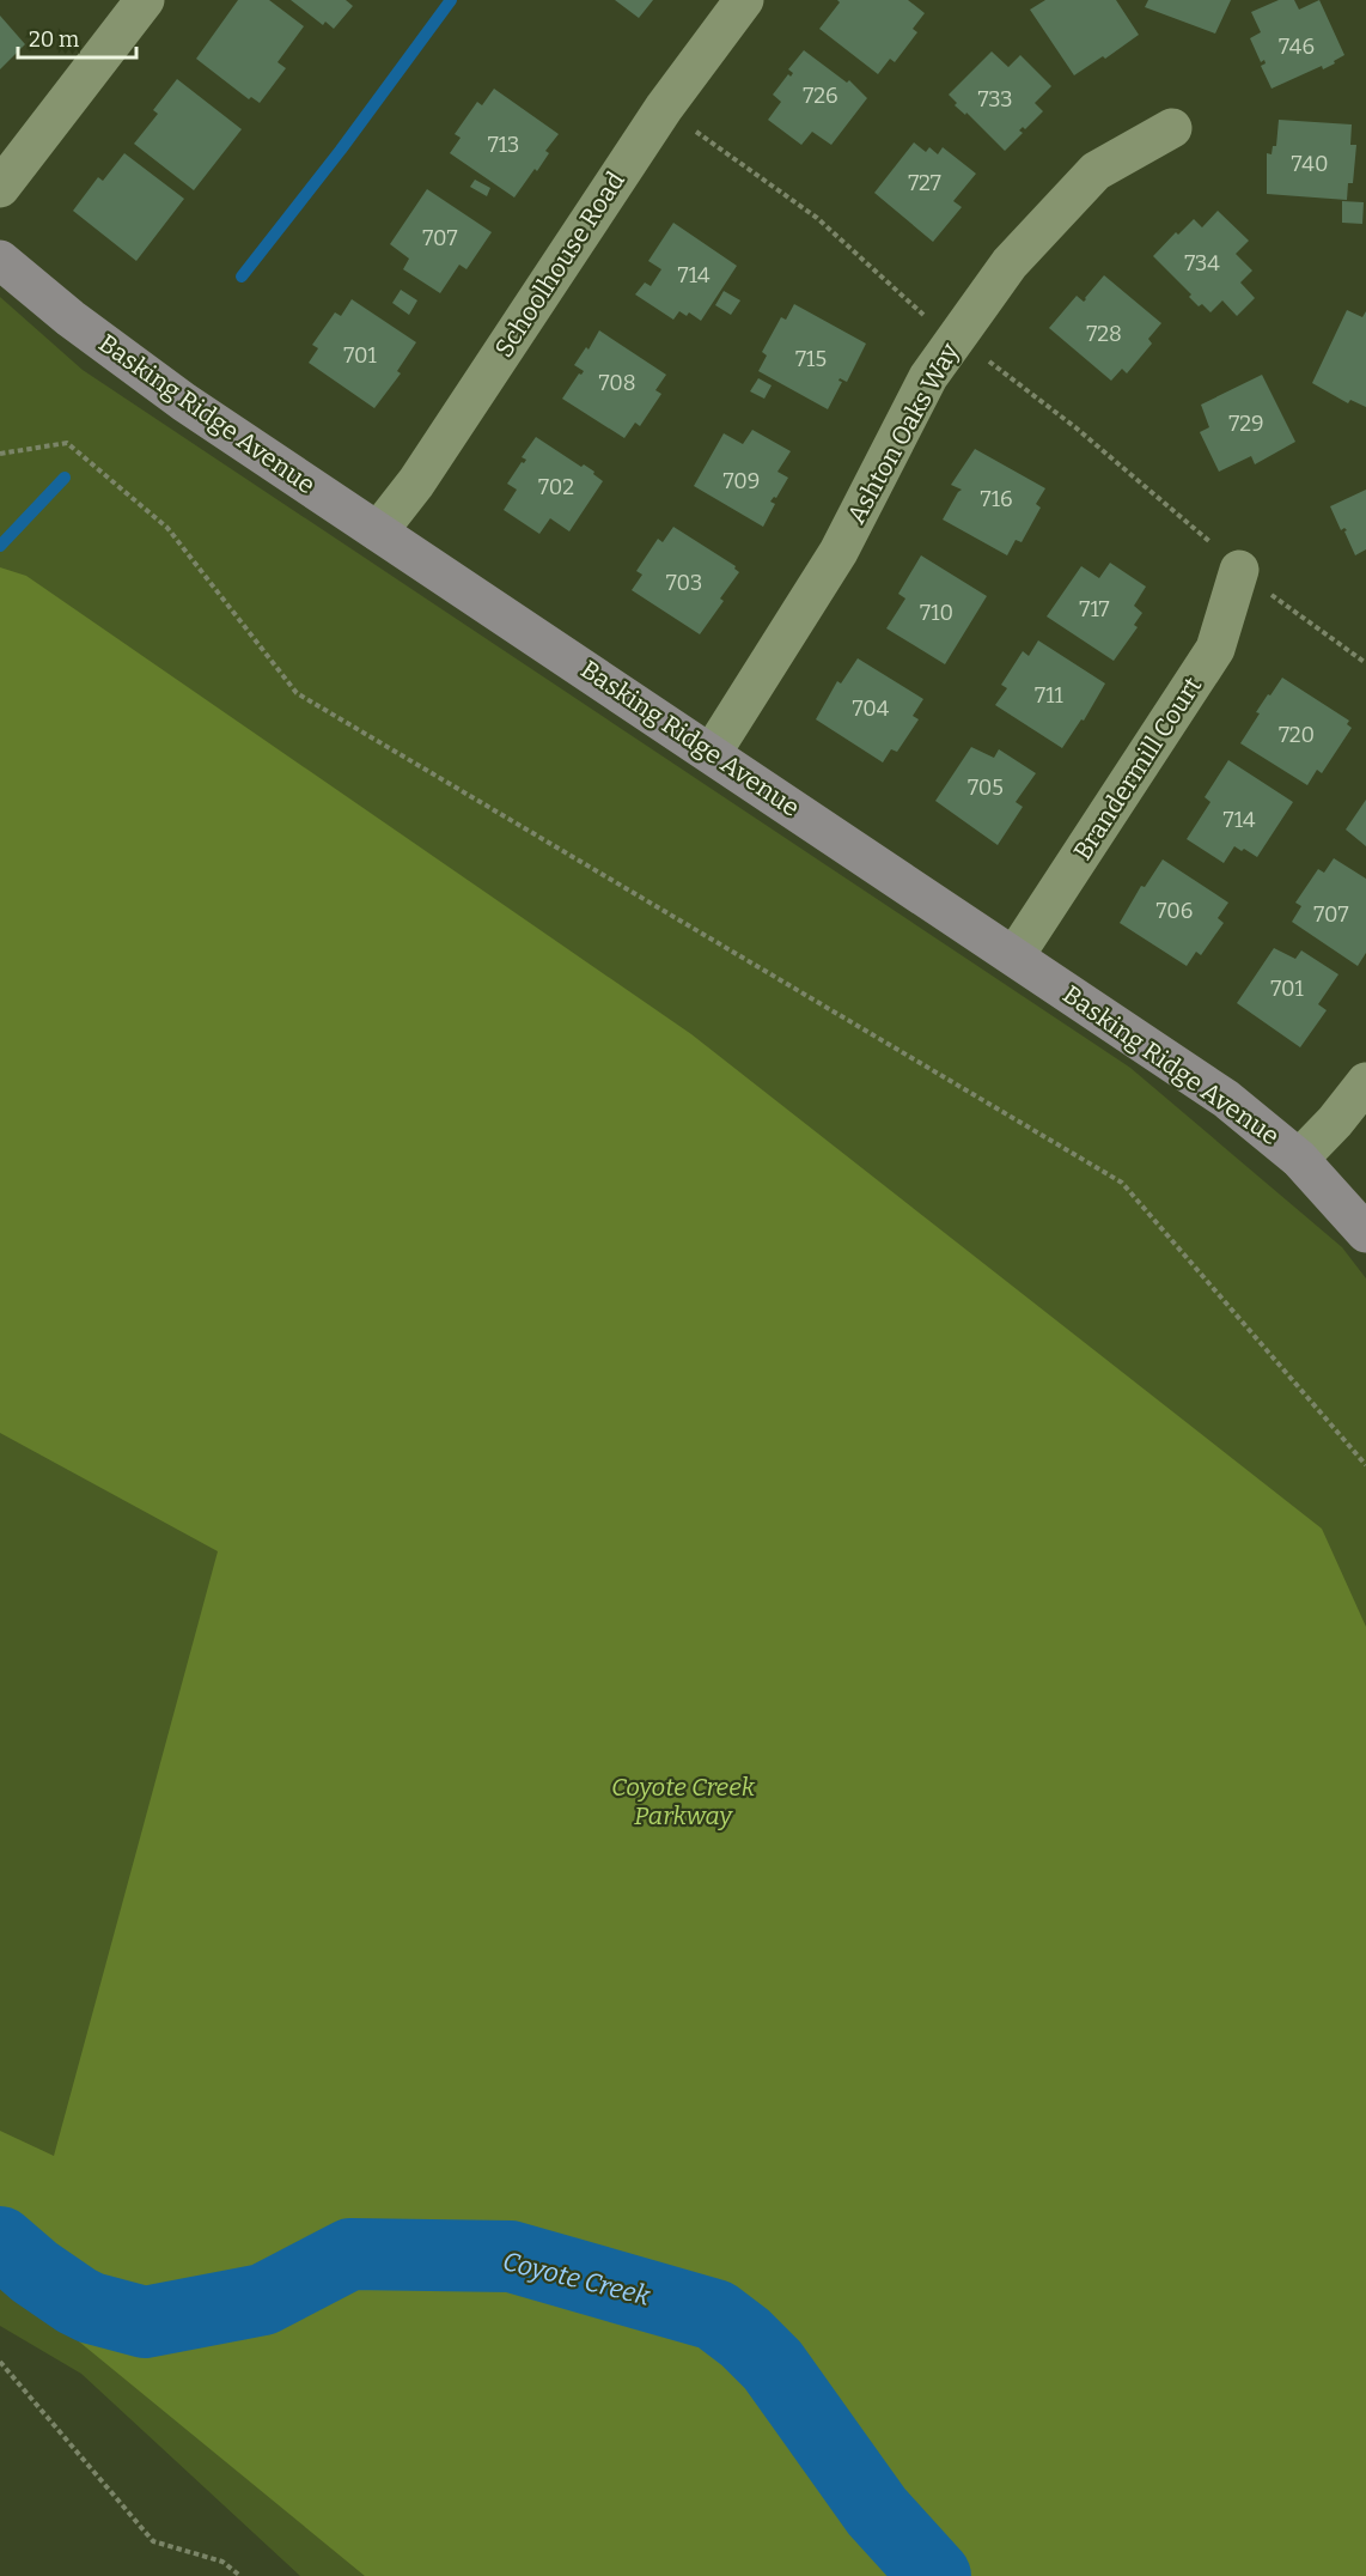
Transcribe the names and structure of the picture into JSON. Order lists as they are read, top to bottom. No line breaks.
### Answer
{"streets":{"street":["Schoolhouse Road","Basking Ridge Avenue","Ashton Oaks Way","Brandermill Court"]},"crossings":[["Schoolhouse Road","Basking Ridge Avenue"],["Basking Ridge Avenue","Ashton Oaks Way"],["Basking Ridge Avenue","Brandermill Court"]],"water":["Coyote Creek"],"parks":["Coyote Creek Parkway"],"house_numbers":["746","726","733","713","740","727","707","734","714","728","701","715","708","729","709","702","716","703","717","710","711","704","720","705","714","706","707","701"],"scale_bar":"20 m"}
